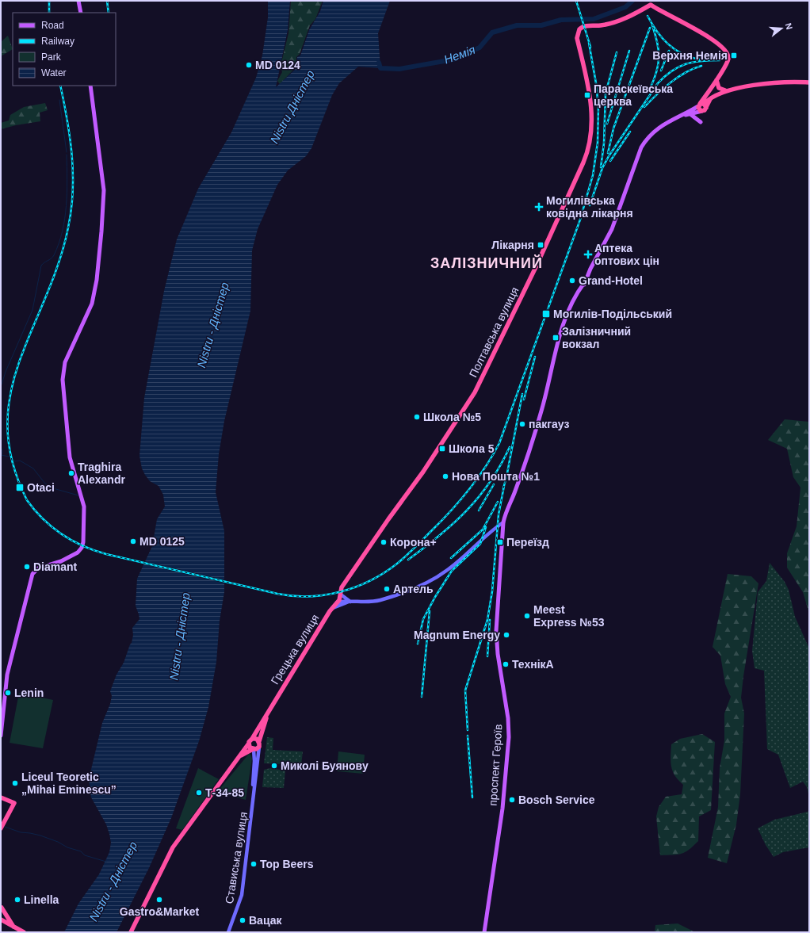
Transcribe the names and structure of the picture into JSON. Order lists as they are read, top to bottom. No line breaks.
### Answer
{"streets":{"highway":["Полтавська вулиця","Грецька вулиця"],"main road":["проспект Героїв","Стависька вулиця"]},"crossings":[["Полтавська вулиця","Грецька вулиця"],["Грецька вулиця","Стависька вулиця"]],"districts":["ЗАЛІЗНИЧНИЙ"],"water":["Немія","Nistru Дністер","Nistru - Дністер"],"places":{"transit":["Верхня Немія","Параскеївська церква","Лікарня","Могилів-Подільський","Залізничний вокзал","Школа 5","Otaci","Переїзд"],"other":["MD 0124","Grand-Hotel","Школа №5","пакгауз","Traghira Alexandr","Нова Пошта №1","MD 0125","Корона+","Diamant","Артель","Meest Express №53","Magnum Energy","ТехнікА","Lenin","Миколі Буянову","Liceul Teoretic „Mihai Eminescu”","Т-34-85","Bosch Service","Top Beers","Linella","Gastro&Market","Вацак"],"health":["Могилівська ковідна лікарня","Аптека оптових цін"]},"legend":["Road","Railway","Park","Water"],"north":"right"}
